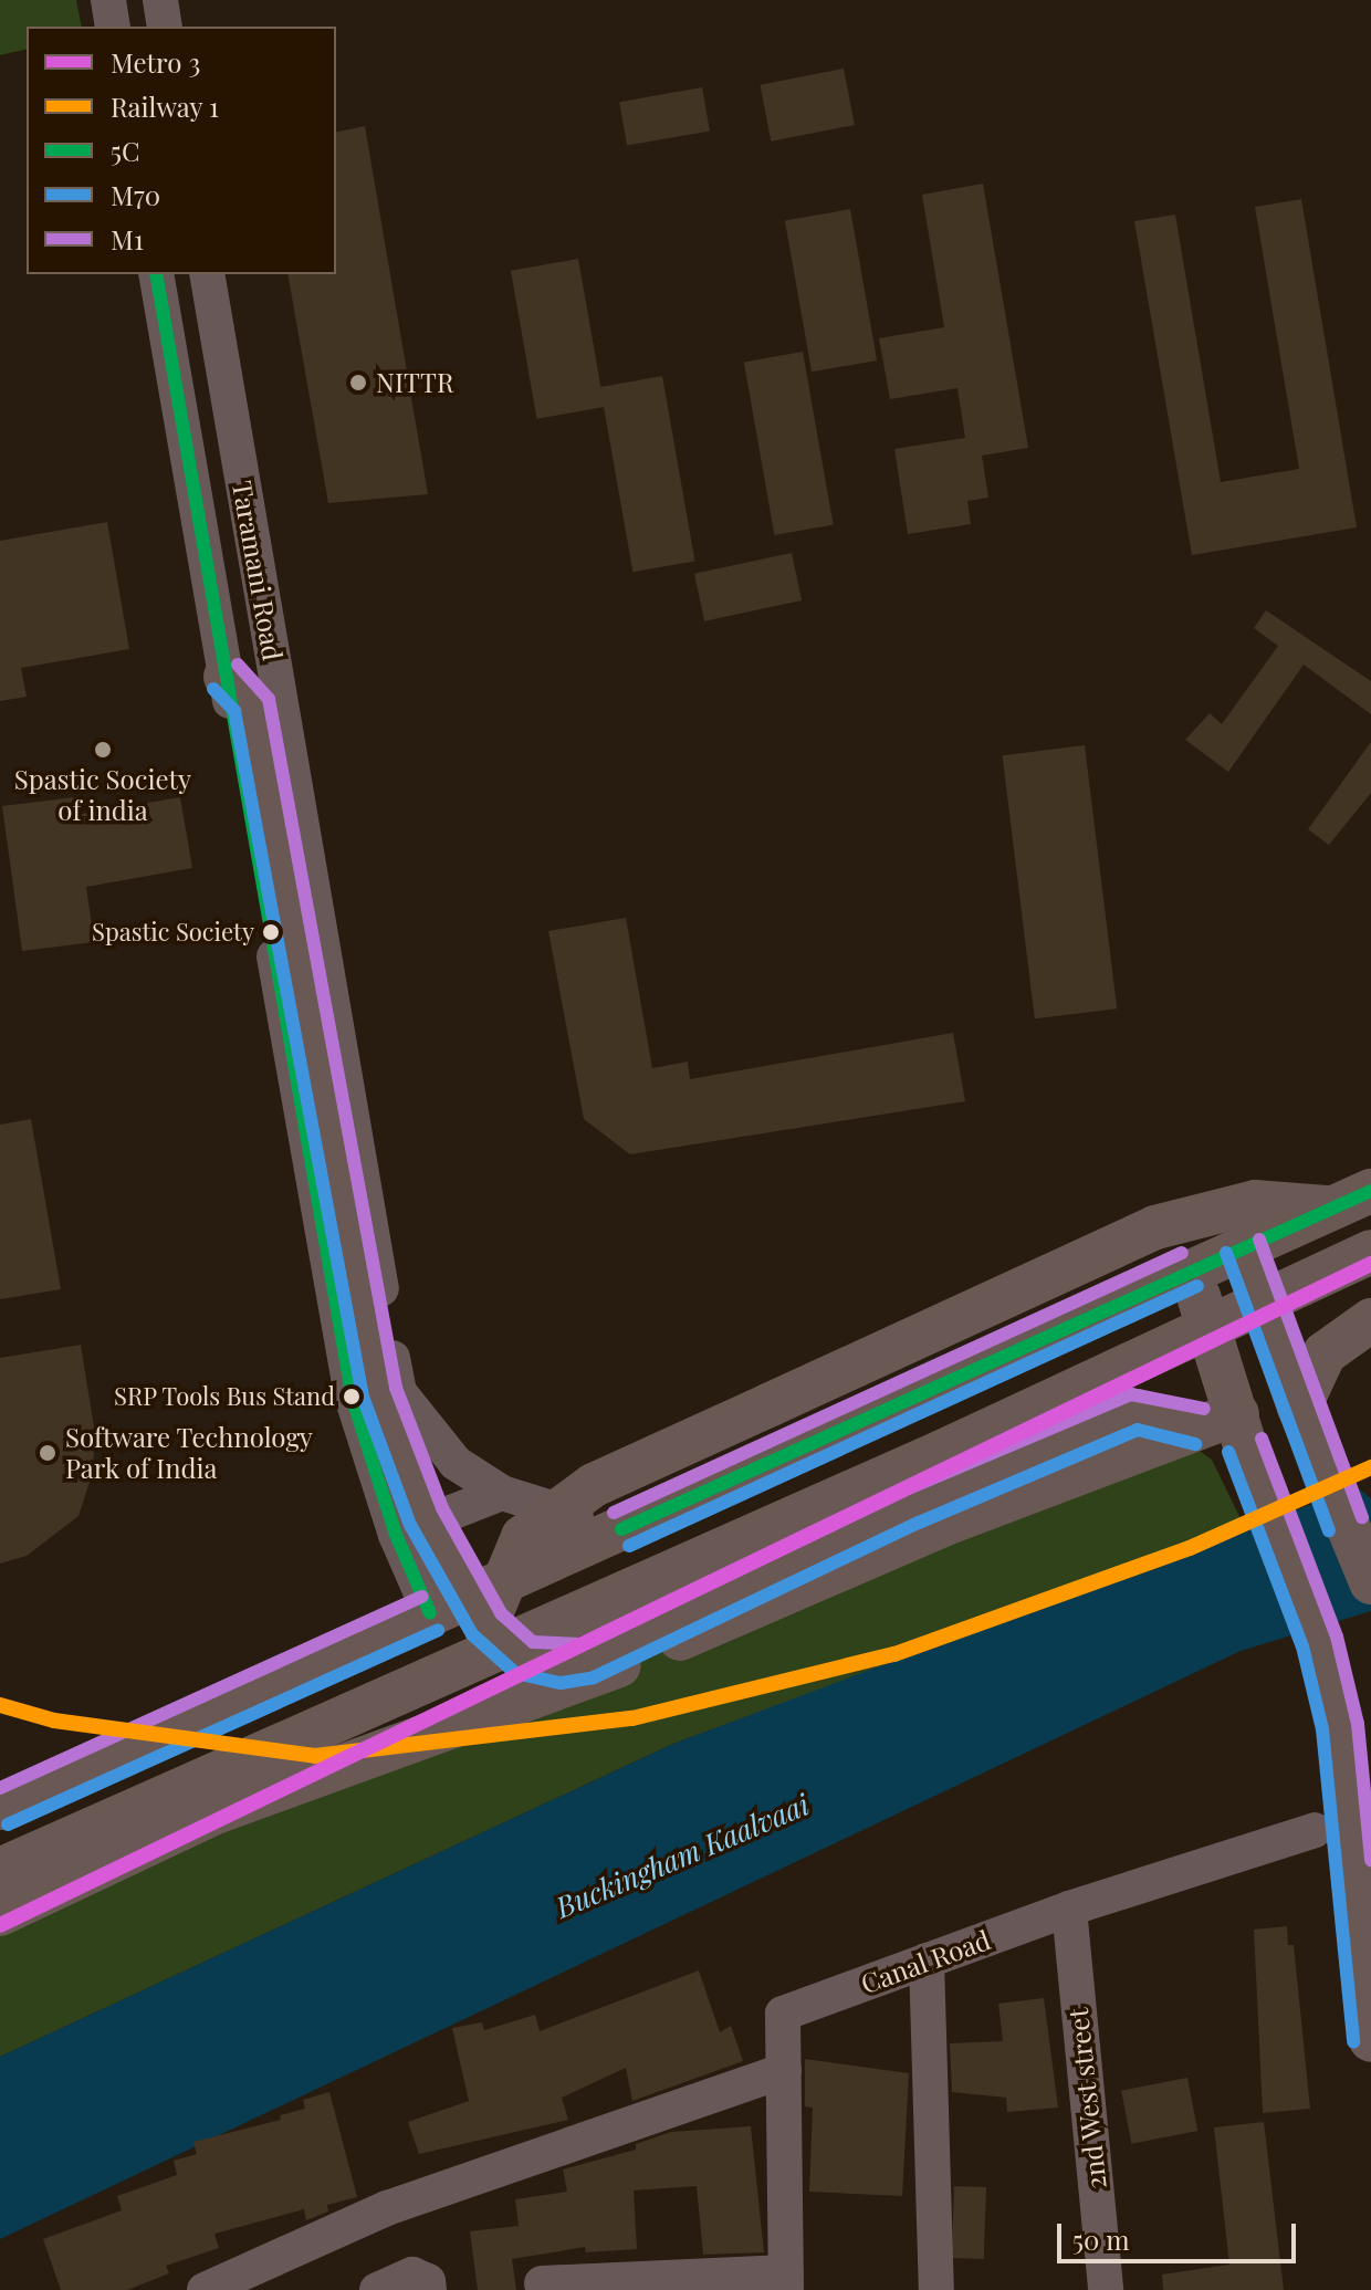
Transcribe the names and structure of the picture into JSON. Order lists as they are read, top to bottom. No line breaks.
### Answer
{"streets":{"street":["Taramani Road","Canal Road","2nd West street"]},"crossings":[["Canal Road","2nd West street"]],"water":["Buckingham Kaalvaai"],"places":["NITTR","Spastic Society of india","Spastic Society","SRP Tools Bus Stand","Software Technology Park of India"],"lines":["transit line 5C","transit line M1","transit line M70","metro line 3","rail line 1"],"legend":["Metro 3","Railway 1","5C","M70","M1"],"scale_bar":"50 m"}
